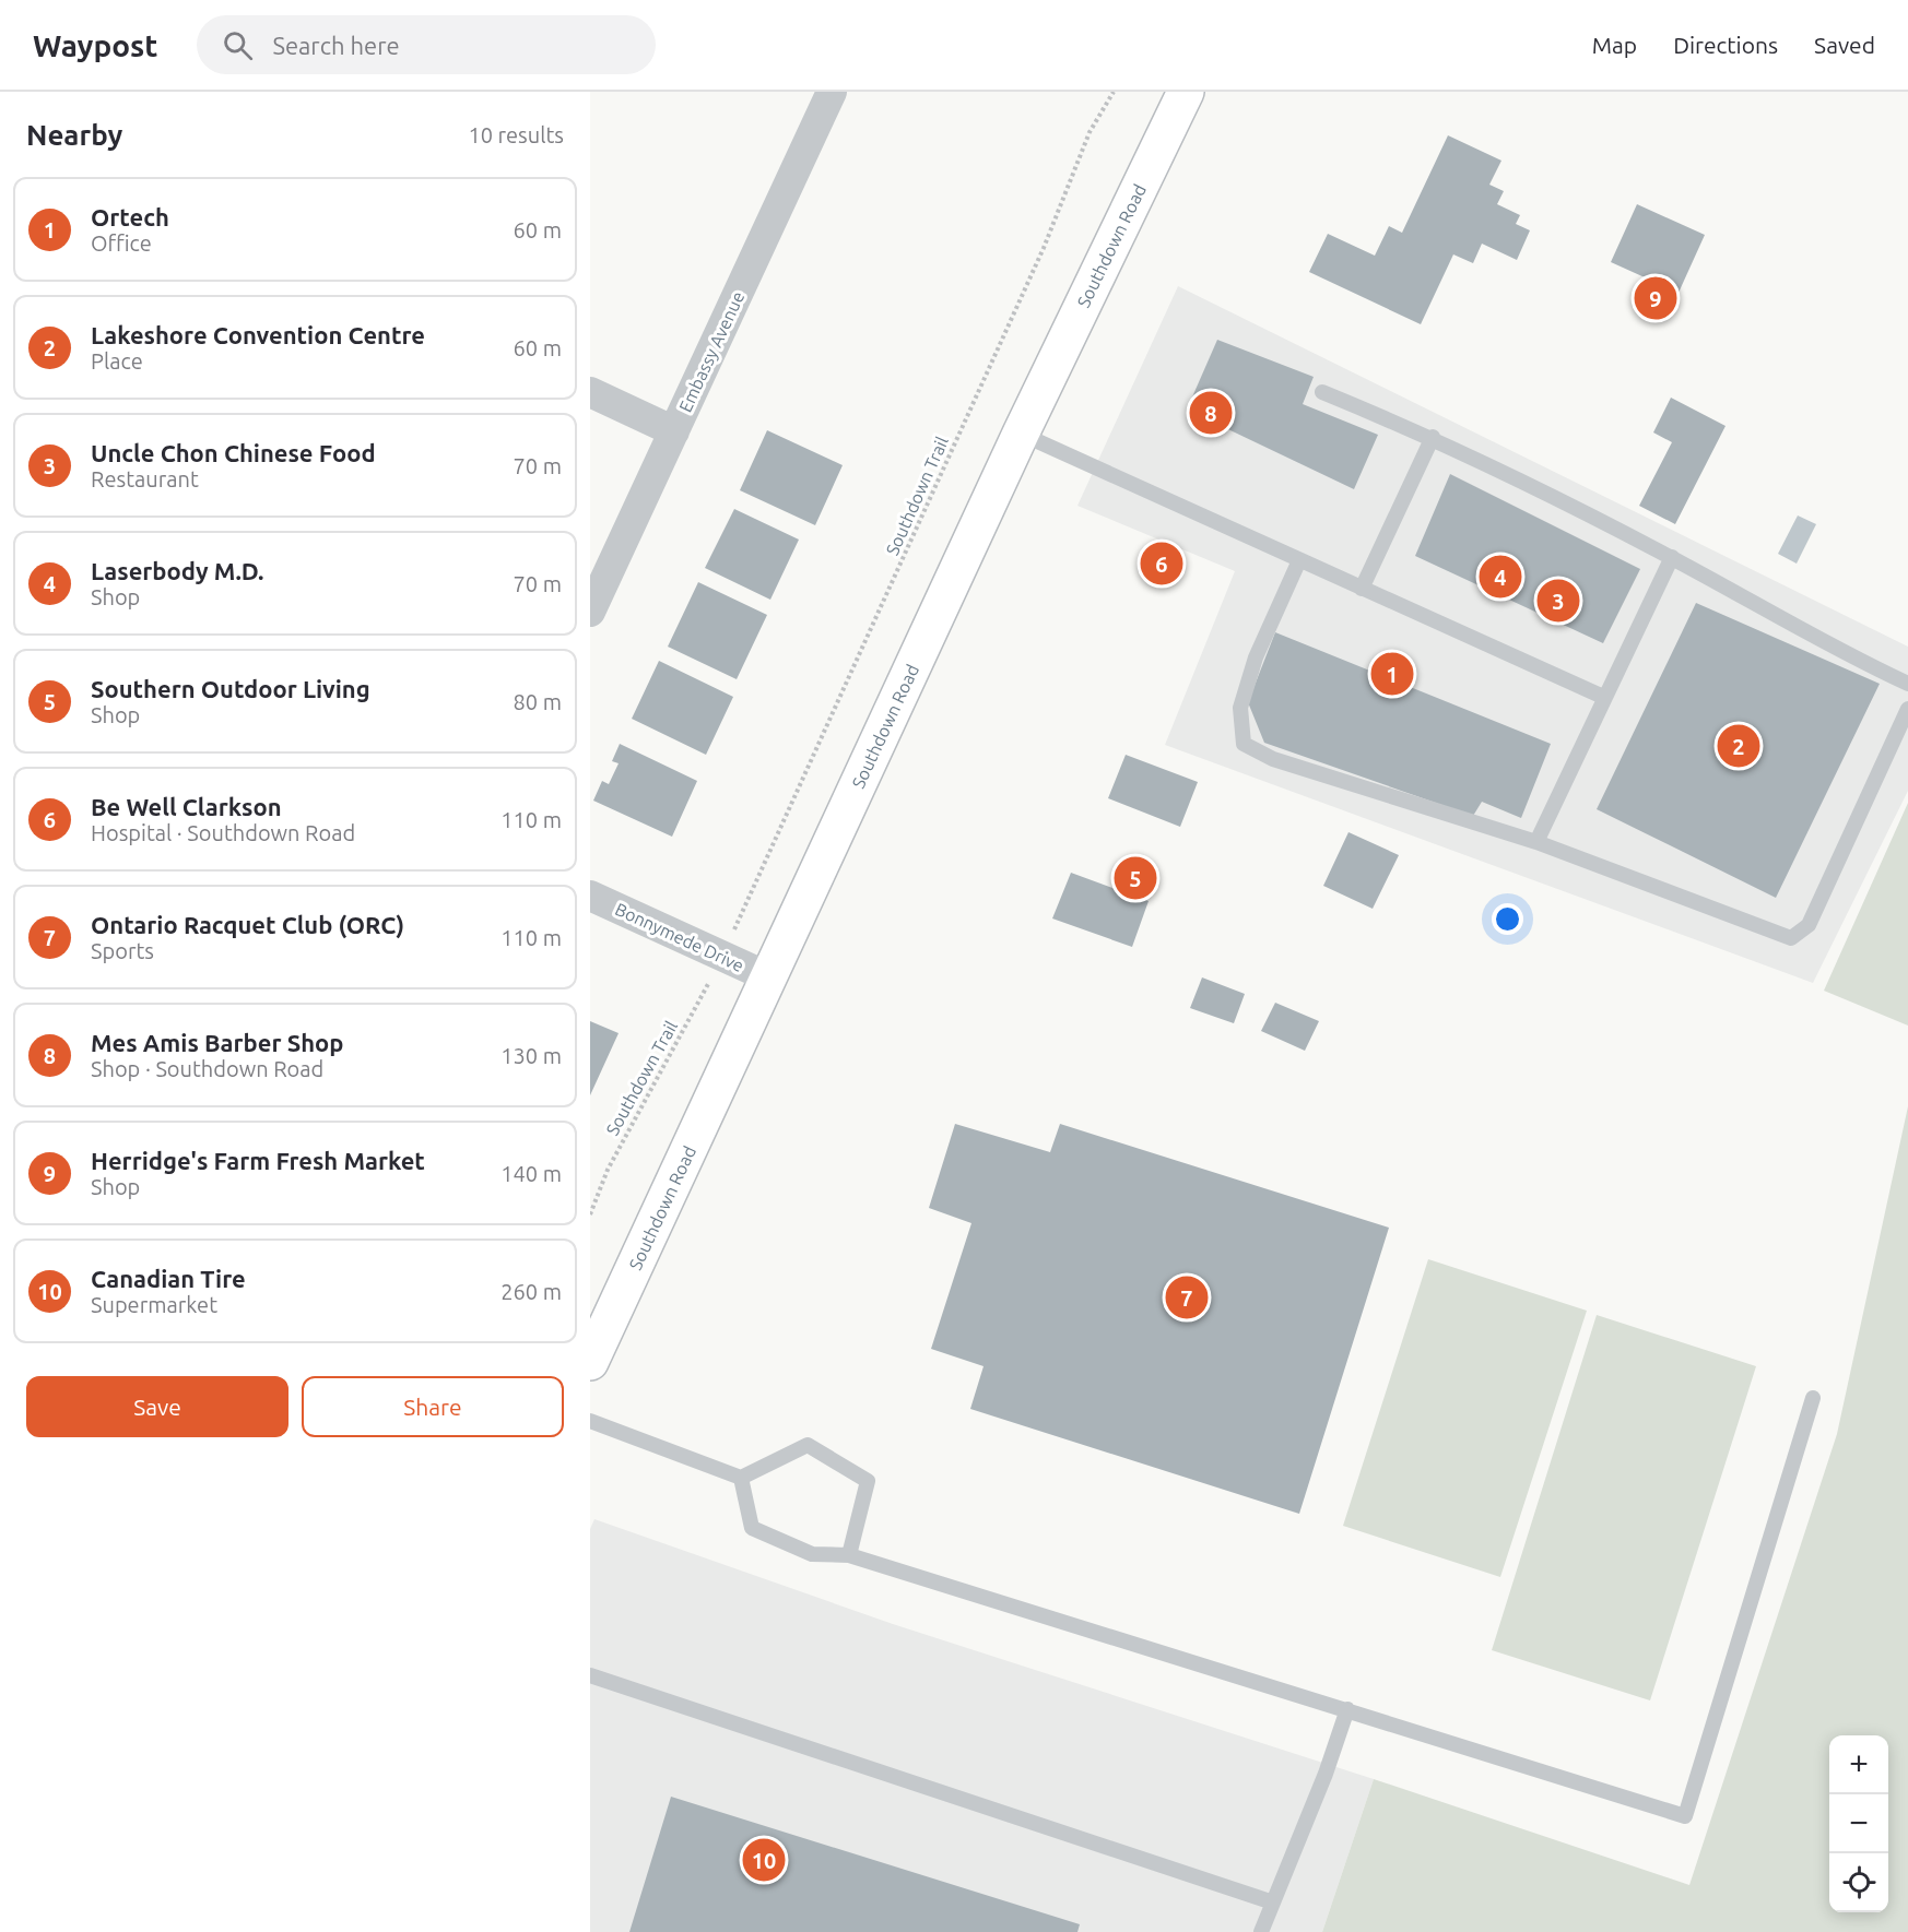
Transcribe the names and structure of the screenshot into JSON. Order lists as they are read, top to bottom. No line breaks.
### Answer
{"streets":{"main road":["Southdown Road"],"street":["Embassy Avenue","Bonnymede Drive"],"path":["Southdown Trail"]},"crossings":[["Southdown Road","Bonnymede Drive"]],"page":{"header":"Waypost","search":"Search here","nav":["Map","Directions","Saved"],"heading":["Nearby","10 results"],"list":[{"mark":"1","name":"Ortech","note":"Office","value":"60 m"},{"mark":"2","name":"Lakeshore Convention Centre","note":"Place","value":"60 m"},{"mark":"3","name":"Uncle Chon Chinese Food","note":"Restaurant","value":"70 m"},{"mark":"4","name":"Laserbody M.D.","note":"Shop","value":"70 m"},{"mark":"5","name":"Southern Outdoor Living","note":"Shop","value":"80 m"},{"mark":"6","name":"Be Well Clarkson","note":"Hospital · Southdown Road","value":"110 m"},{"mark":"7","name":"Ontario Racquet Club (ORC)","note":"Sports","value":"110 m"},{"mark":"8","name":"Mes Amis Barber Shop","note":"Shop · Southdown Road","value":"130 m"},{"mark":"9","name":"Herridge's Farm Fresh Market","note":"Shop","value":"140 m"},{"mark":"10","name":"Canadian Tire","note":"Supermarket","value":"260 m"}],"pins":["9","8","6","4","3","1","2","5","7","10"],"buttons":["Save","Share"],"map_buttons":["+","−"]}}
